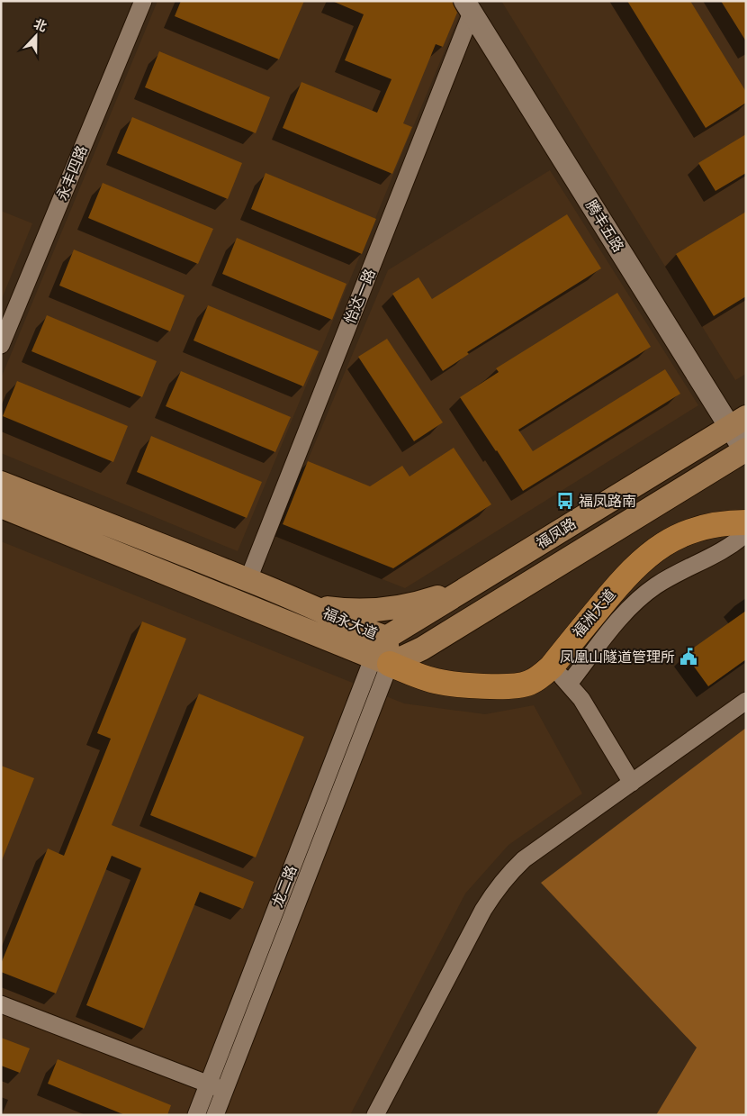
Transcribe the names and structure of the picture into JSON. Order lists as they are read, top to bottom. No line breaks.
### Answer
{"streets":{"main road":["福凤路","福洲大道","福永大道"],"street":["永丰四路","腾丰五路","怡达一路","龙二路"]},"crossings":[["腾丰五路","怡达一路"],["腾丰五路","福凤路"],["怡达一路","福永大道"],["福凤路","福洲大道"],["福凤路","福永大道"],["福凤路","龙二路"],["福洲大道","福永大道"],["福洲大道","龙二路"],["福永大道","龙二路"]],"places":{"bus stop":["福凤路南"],"public building":["凤凰山隧道管理所"]},"north":"top"}
